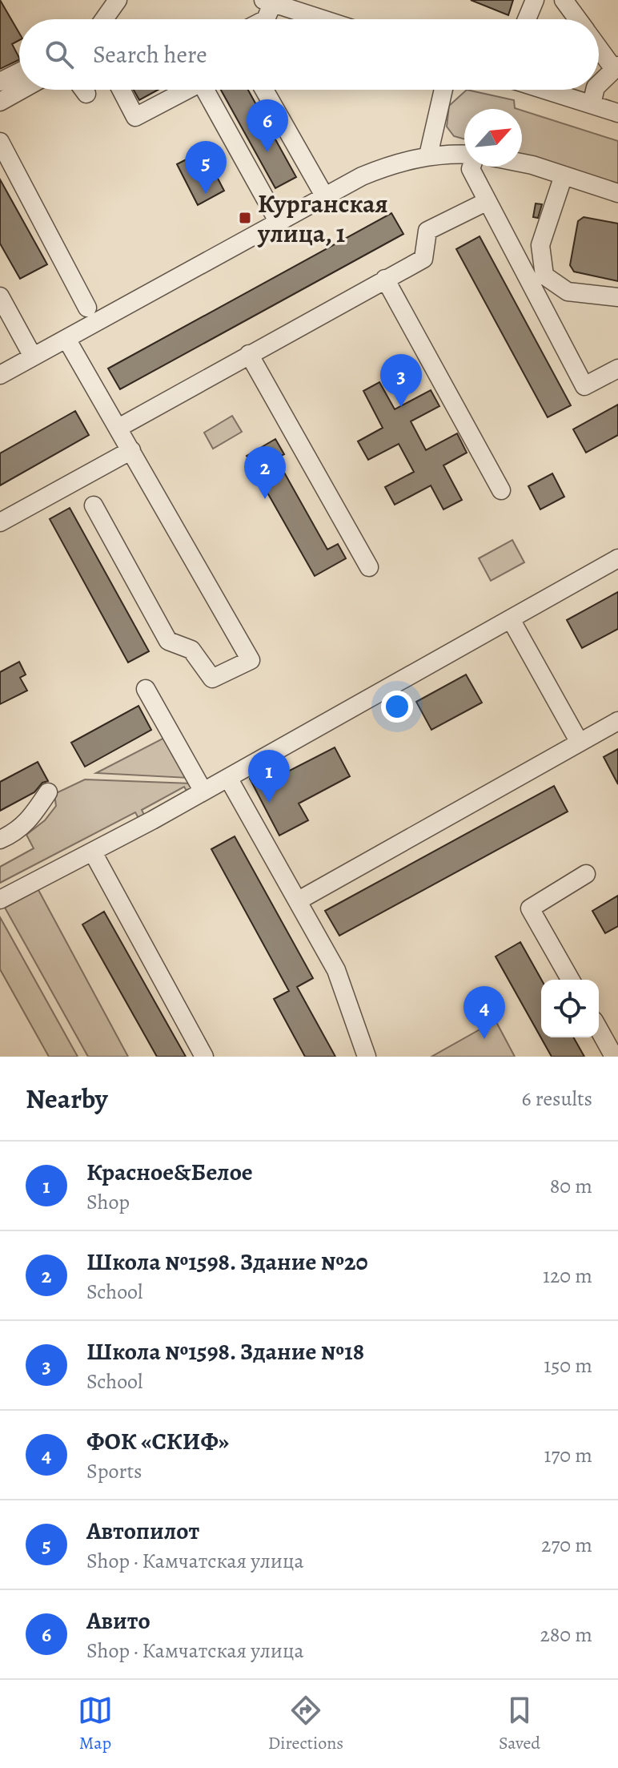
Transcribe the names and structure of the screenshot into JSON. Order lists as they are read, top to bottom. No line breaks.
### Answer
{"places":{"transit":["Курганская улица, 1"]},"north":"top right","page":{"search":"Search here","pins":["6","5","3","2","1","4"],"heading":["Nearby","6 results"],"list":[{"mark":"1","name":"Красное&Белое","note":"Shop","value":"80 m"},{"mark":"2","name":"Школа №1598. Здание №20","note":"School","value":"120 m"},{"mark":"3","name":"Школа №1598. Здание №18","note":"School","value":"150 m"},{"mark":"4","name":"ФОК «СКИФ»","note":"Sports","value":"170 m"},{"mark":"5","name":"Автопилот","note":"Shop · Камчатская улица","value":"270 m"},{"mark":"6","name":"Авито","note":"Shop · Камчатская улица","value":"280 m"}],"nav":["Map","Directions","Saved"]}}
